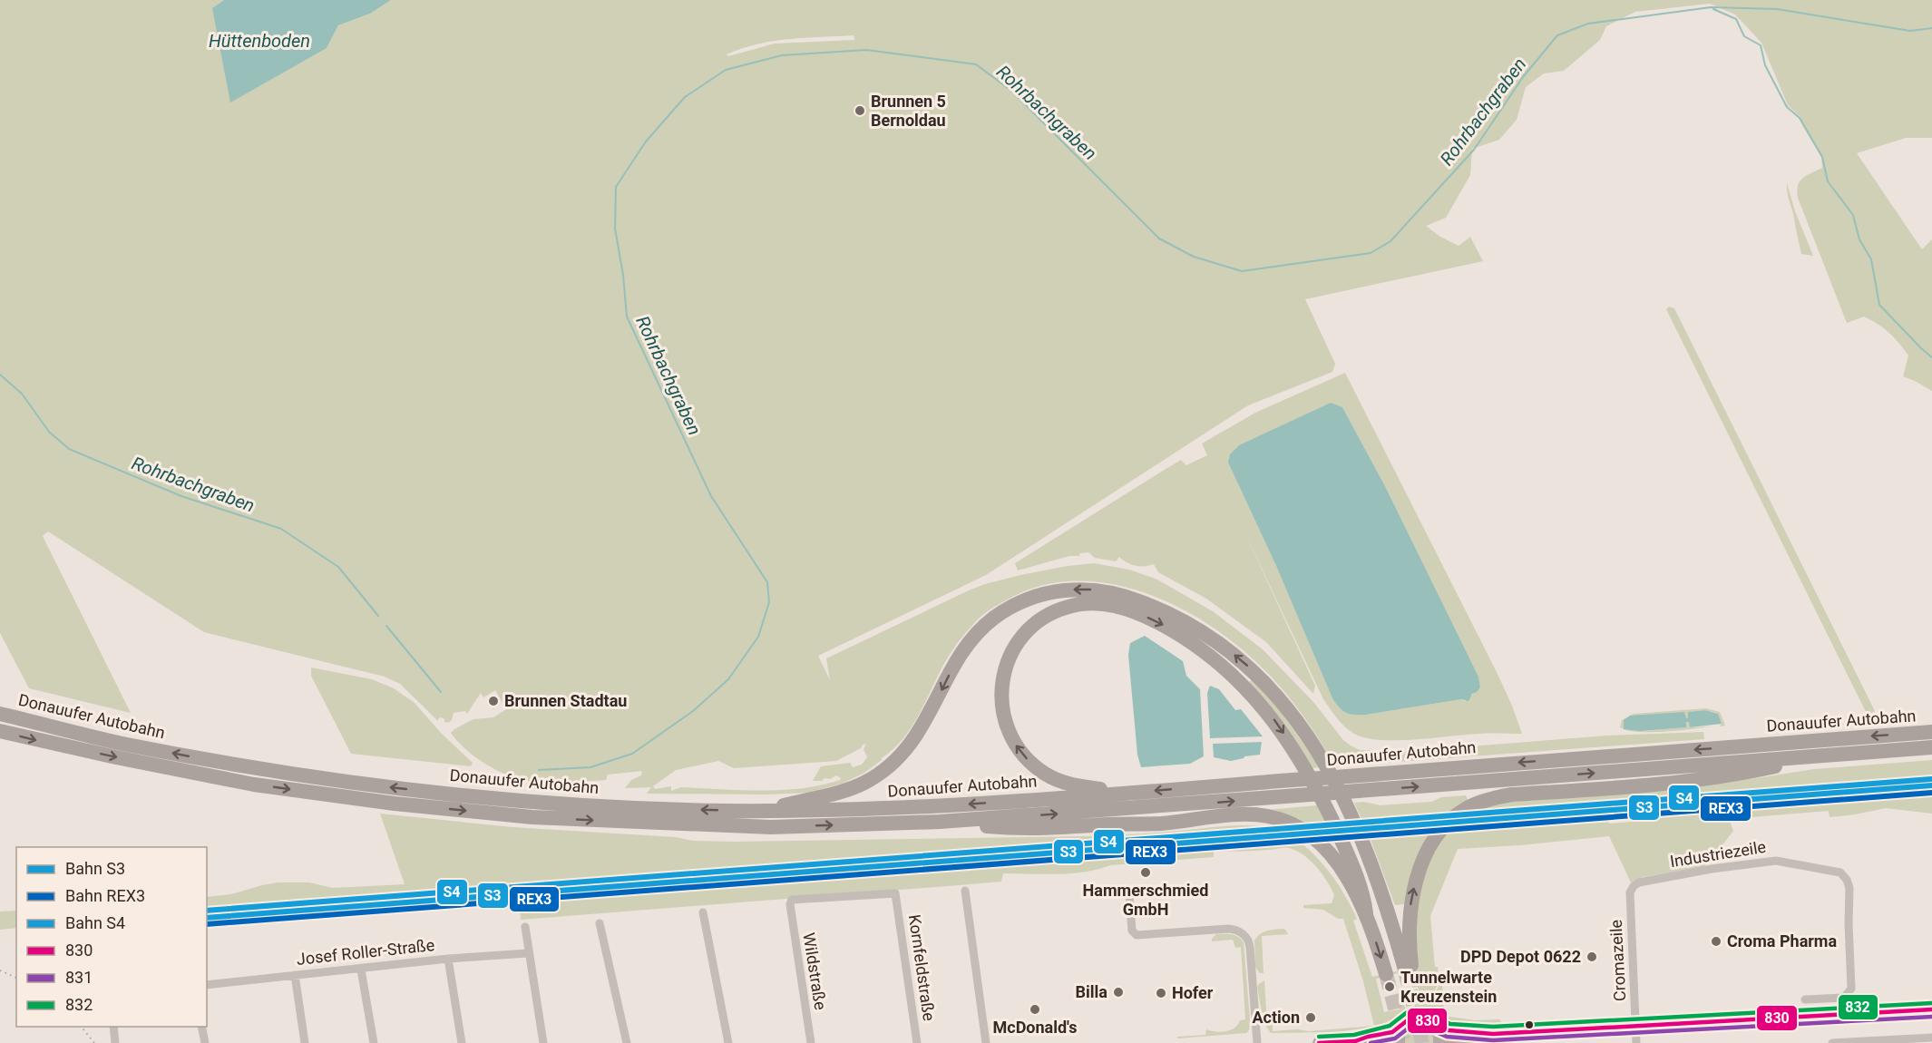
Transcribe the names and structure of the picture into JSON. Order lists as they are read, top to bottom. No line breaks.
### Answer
{"streets":{"highway":["Donauufer Autobahn"],"street":["Industriezeile","Josef Roller-Straße","Cromazeile","Kornfeldstraße","Wildstraße"]},"crossings":[["Industriezeile","Cromazeile"],["Kornfeldstraße","Wildstraße"]],"water":["Hüttenboden","Rohrbachgraben"],"places":["Brunnen 5 Bernoldau","Brunnen Stadtau","Hammerschmied GmbH","Croma Pharma","DPD Depot 0622","Tunnelwarte Kreuzenstein","Billa","Hofer","McDonald's","Action"],"lines":["rail line S4","rail line S3","rail line REX3","transit line 832","transit line 830","transit line 831"],"legend":["Bahn S3","Bahn REX3","Bahn S4","830","831","832"]}
